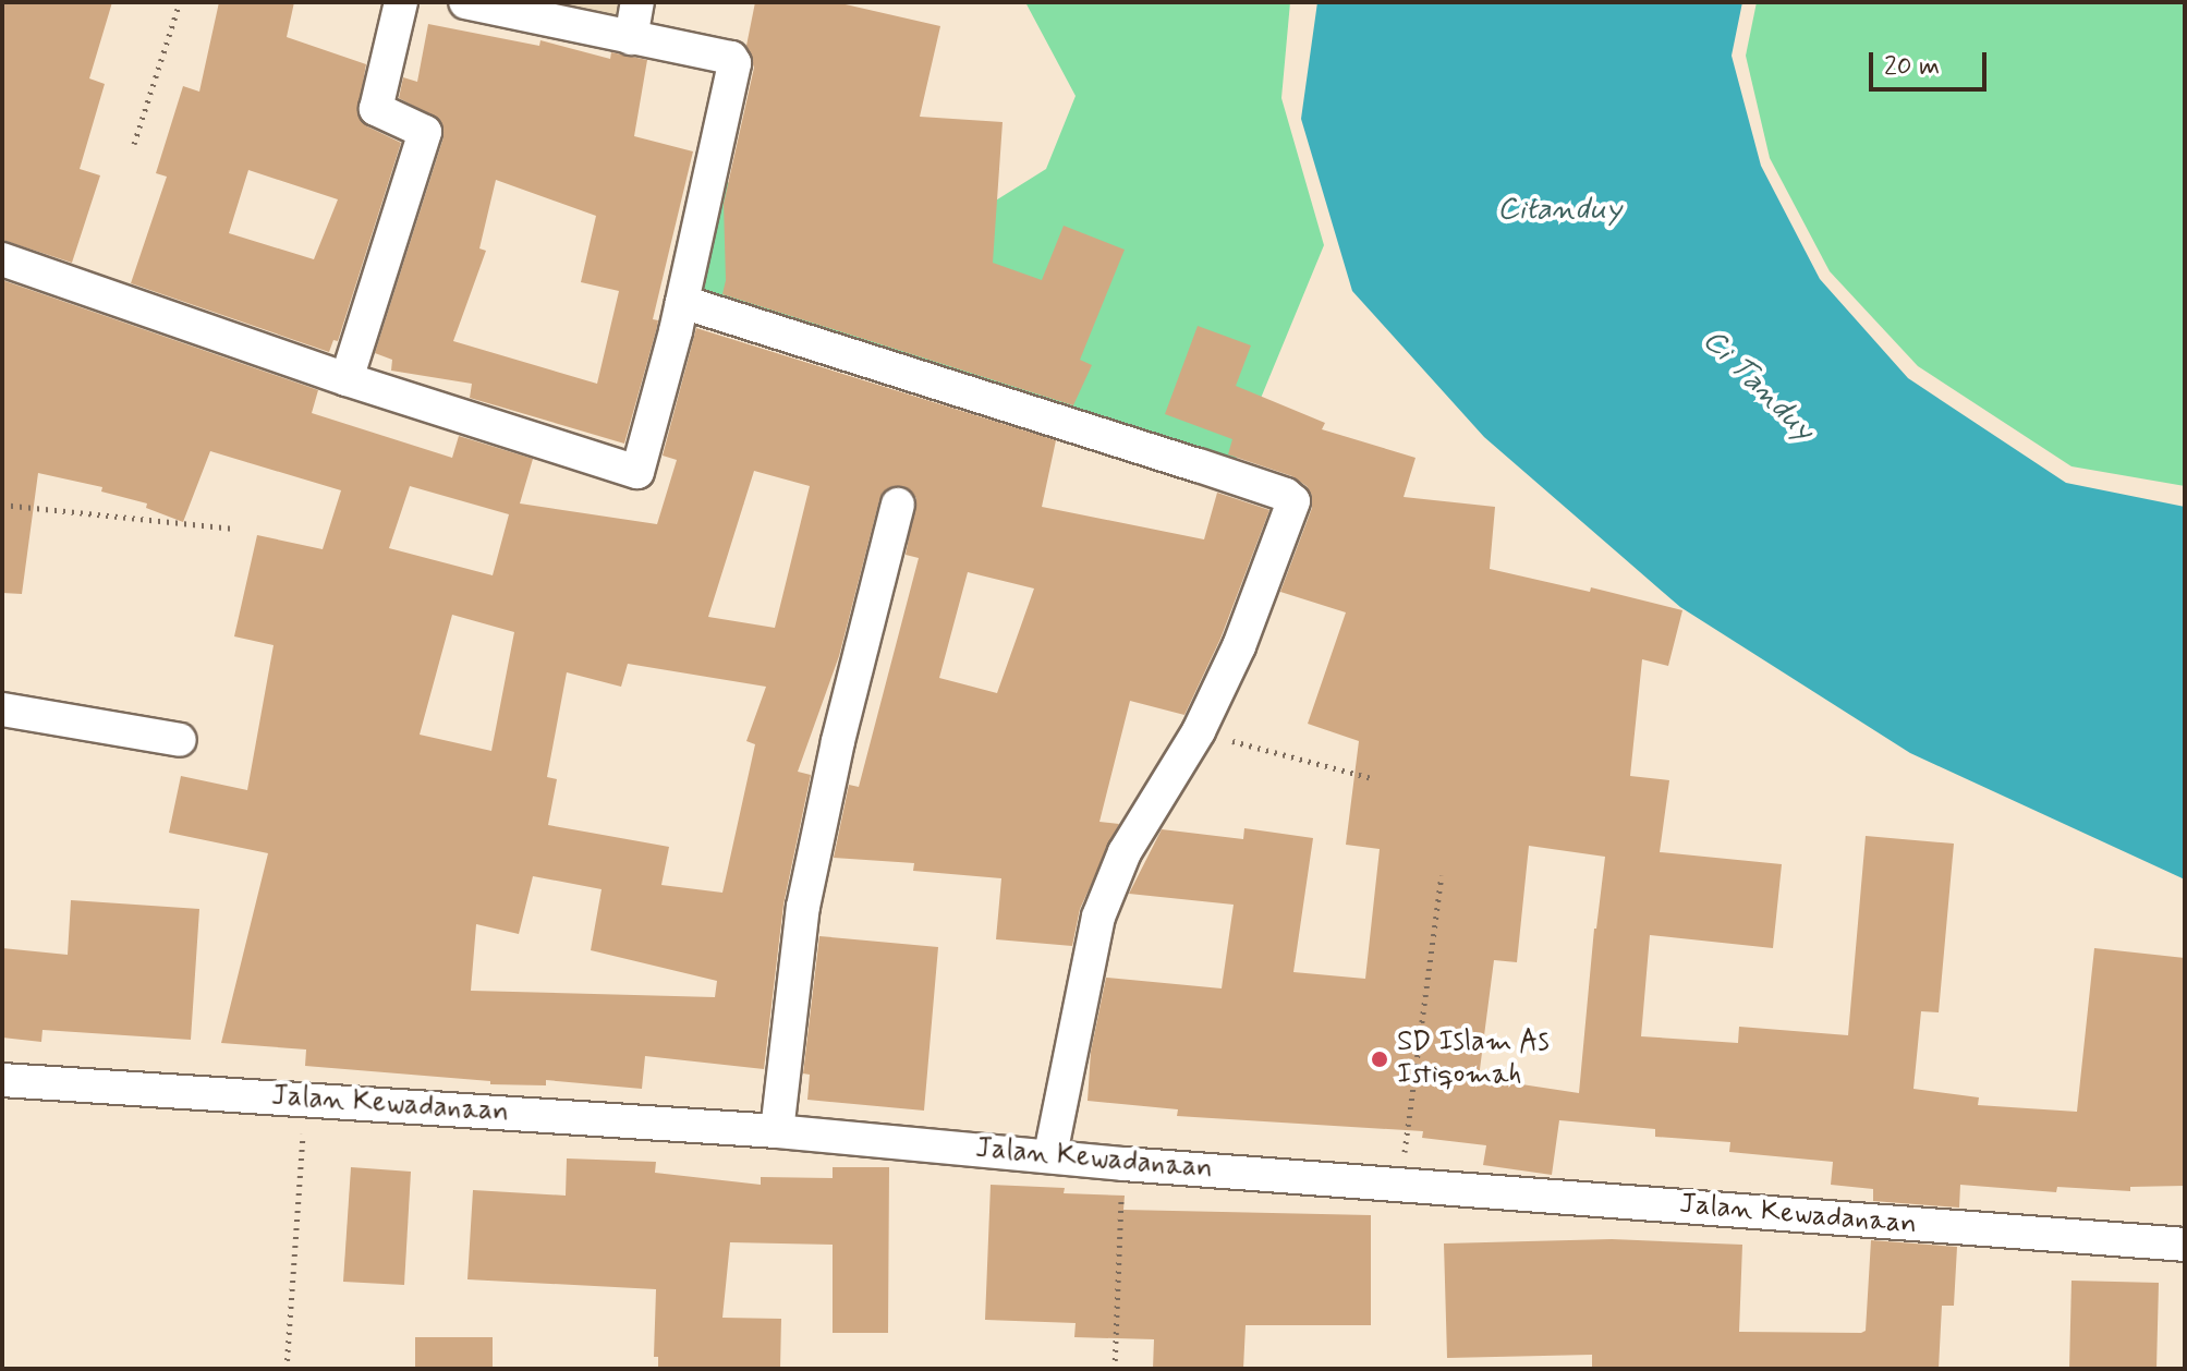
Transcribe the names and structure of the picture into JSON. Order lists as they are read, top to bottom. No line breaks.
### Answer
{"streets":{"street":["Jalan Kewadanaan"]},"water":["Citanduy","Ci Tanduy"],"places":["SD Islam As Istiqomah"],"scale_bar":"20 m"}
